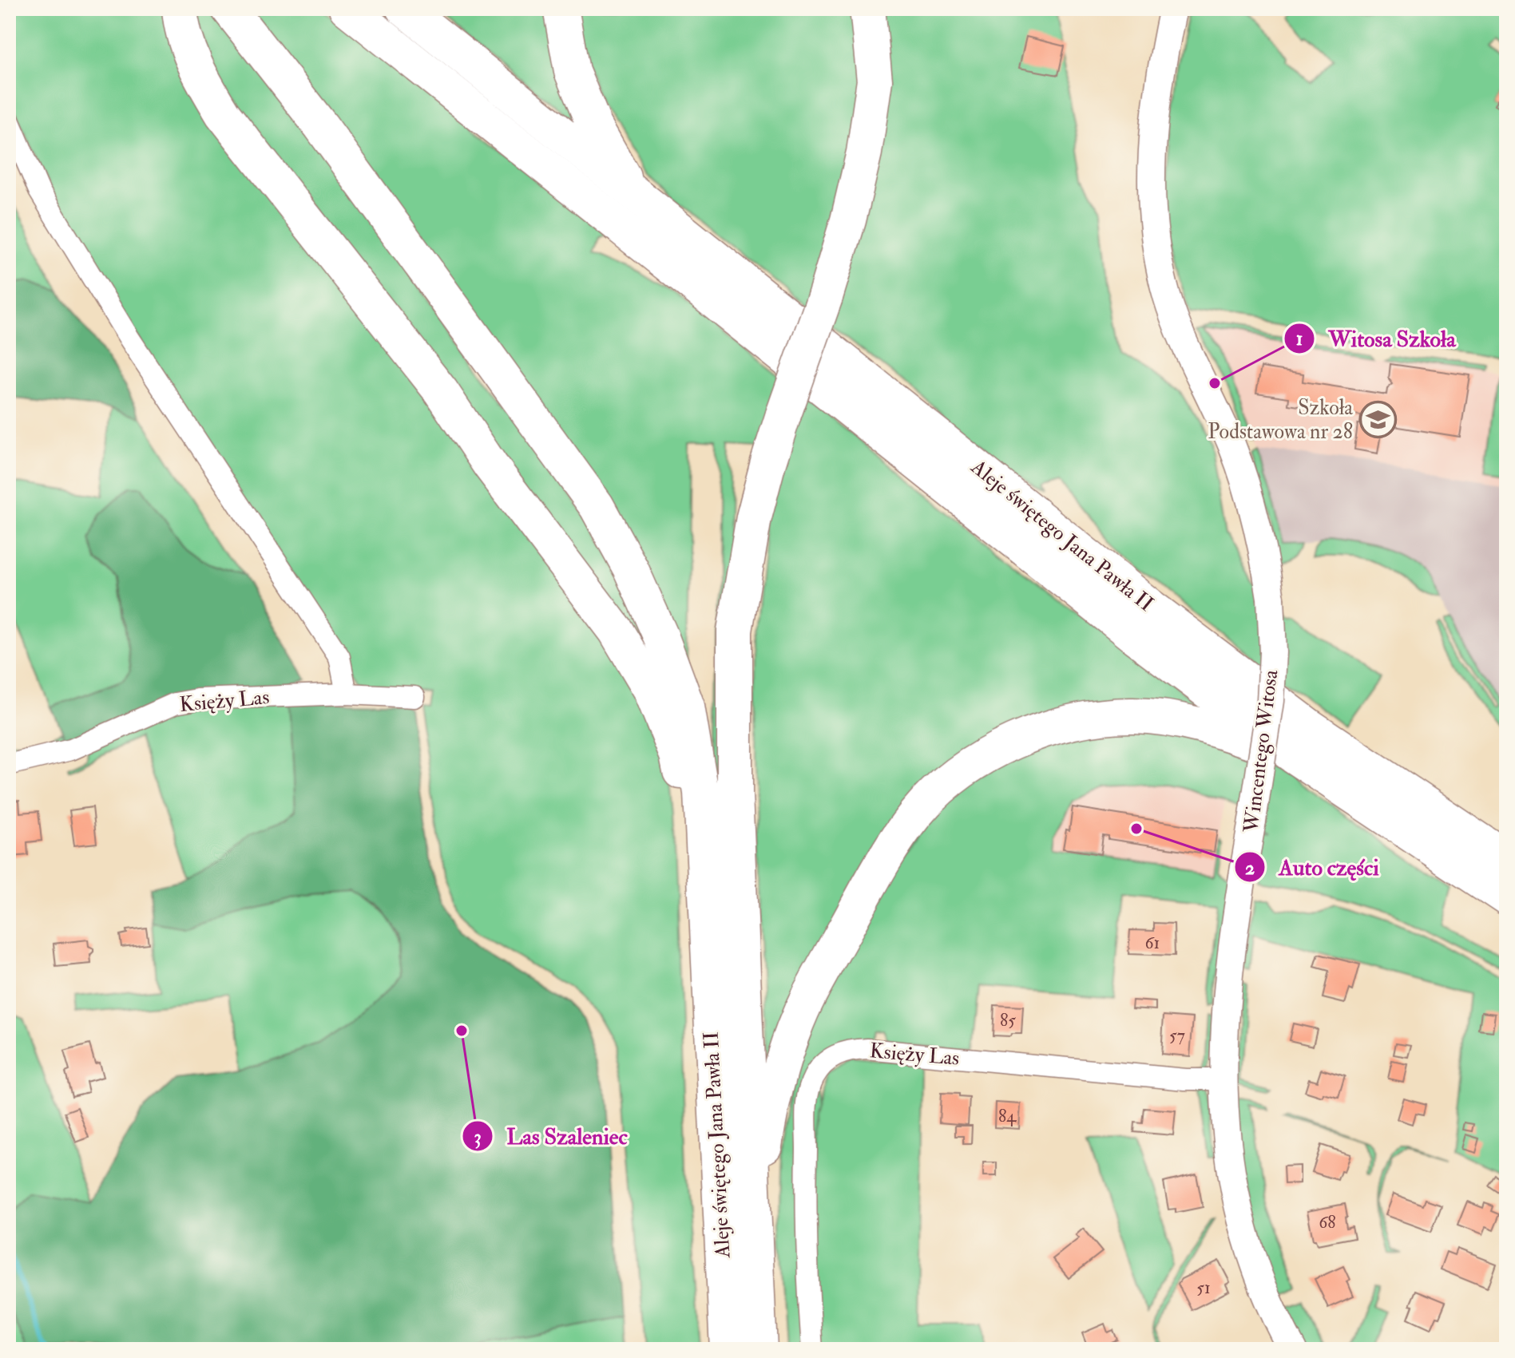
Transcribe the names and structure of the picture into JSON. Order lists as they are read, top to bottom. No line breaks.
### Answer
{"streets":{"highway":["Aleje świętego Jana Pawła II"],"street":["Księży Las","Wincentego Witosa"]},"crossings":[["Księży Las","Wincentego Witosa"]],"places":{"other":["Witosa Szkoła","Auto części","Las Szaleniec"],"school or university":["Szkoła Podstawowa nr 28"]},"house_numbers":["61","85","57","84","68","51"]}
